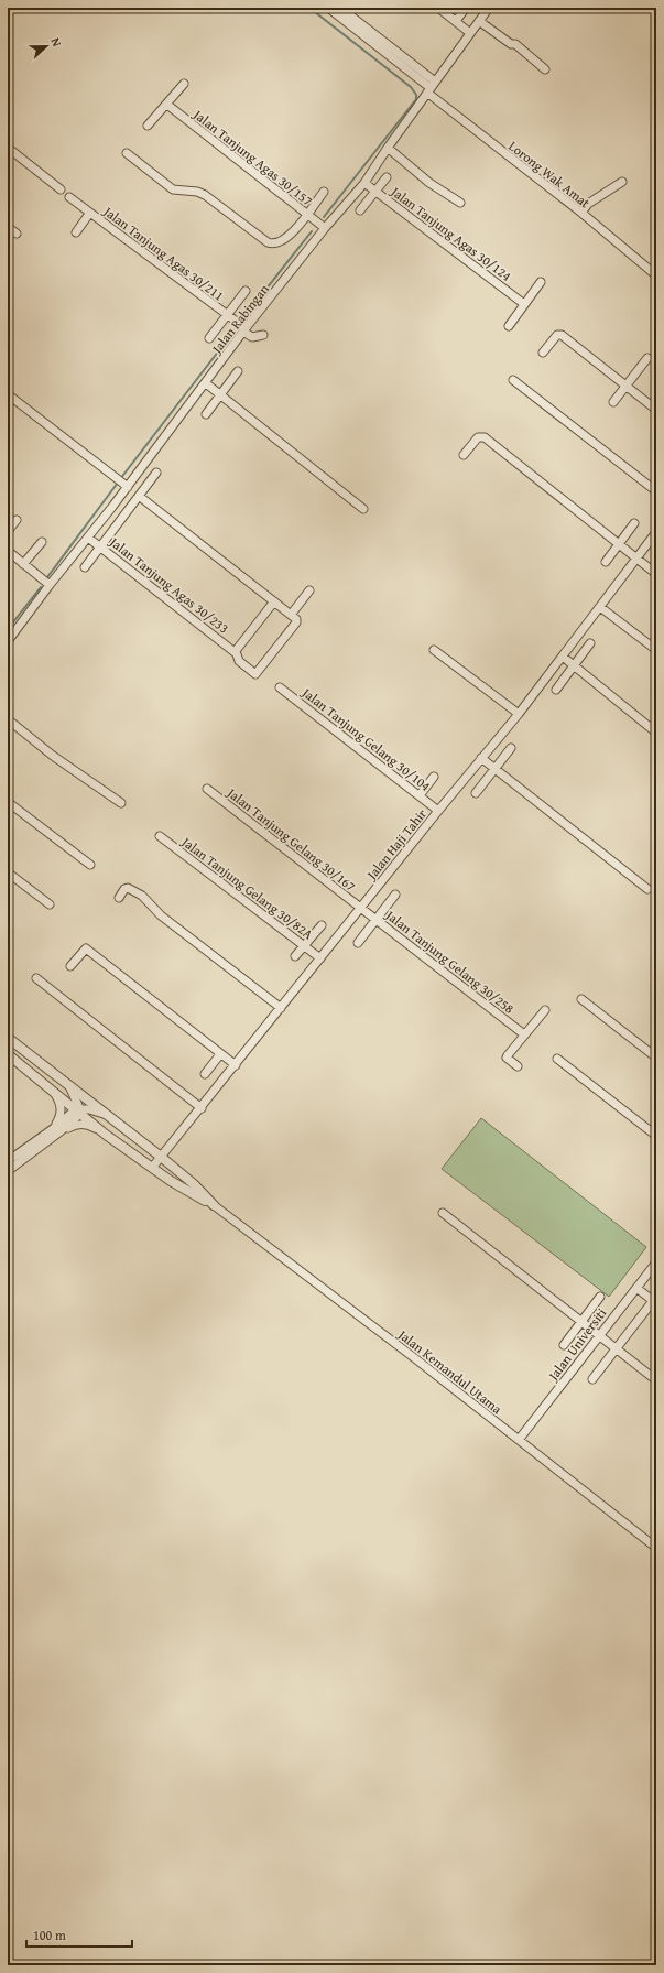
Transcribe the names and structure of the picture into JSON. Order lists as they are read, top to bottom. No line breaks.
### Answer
{"streets":{"street":["Jalan Tanjung Agas 30/157","Lorong Wak Amat","Jalan Tanjung Agas 30/124","Jalan Tanjung Agas 30/211","Jalan Rabingan","Jalan Tanjung Agas 30/233","Jalan Tanjung Gelang 30/104","Jalan Tanjung Gelang 30/167","Jalan Haji Tahir","Jalan Tanjung Gelang 30/82A","Jalan Tanjung Gelang 30/258","Jalan Universiti","Jalan Kemandul Utama"]},"crossings":[["Jalan Tanjung Agas 30/157","Jalan Rabingan"],["Lorong Wak Amat","Jalan Rabingan"],["Jalan Tanjung Agas 30/124","Jalan Rabingan"],["Jalan Tanjung Agas 30/211","Jalan Rabingan"],["Jalan Rabingan","Jalan Tanjung Agas 30/233"],["Jalan Tanjung Gelang 30/104","Jalan Haji Tahir"],["Jalan Tanjung Gelang 30/167","Jalan Haji Tahir"],["Jalan Tanjung Gelang 30/167","Jalan Tanjung Gelang 30/258"],["Jalan Haji Tahir","Jalan Tanjung Gelang 30/82A"],["Jalan Haji Tahir","Jalan Tanjung Gelang 30/258"],["Jalan Universiti","Jalan Kemandul Utama"]],"scale_bar":"100 m","north":"right"}
